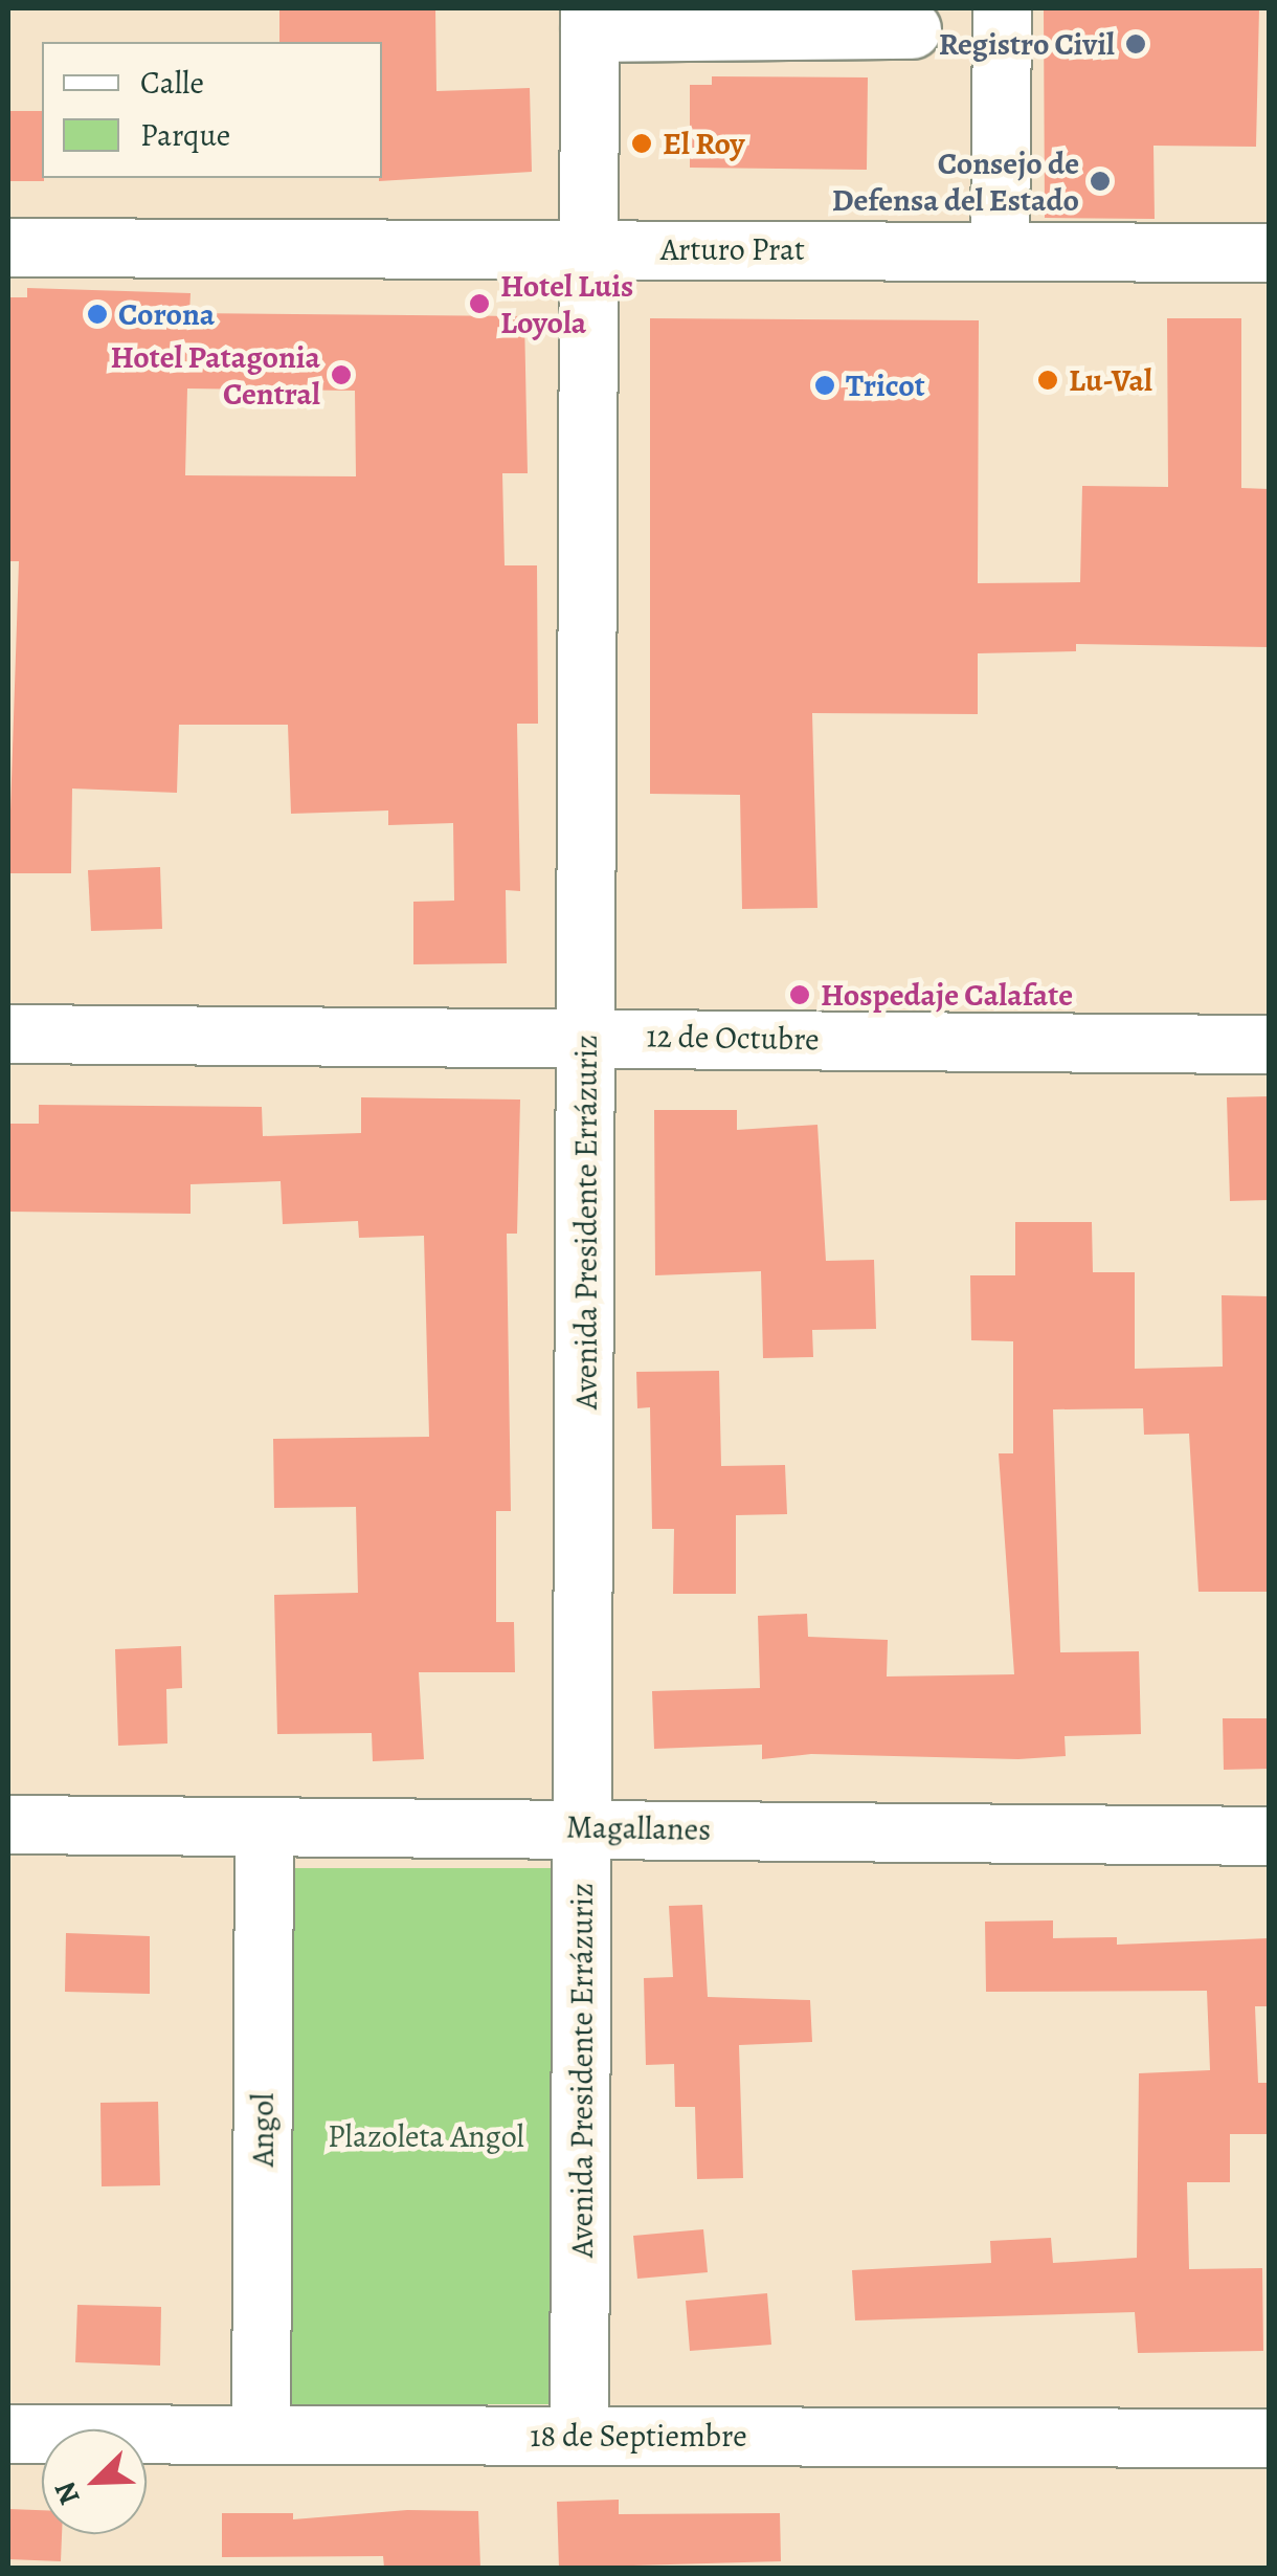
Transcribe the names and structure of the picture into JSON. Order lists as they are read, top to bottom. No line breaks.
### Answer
{"streets":{"street":["Arturo Prat","12 de Octubre","Avenida Presidente Errázuriz","Magallanes","Angol","18 de Septiembre"]},"crossings":[["Arturo Prat","Avenida Presidente Errázuriz"],["12 de Octubre","Avenida Presidente Errázuriz"],["Avenida Presidente Errázuriz","Magallanes"],["Avenida Presidente Errázuriz","18 de Septiembre"],["Magallanes","Angol"],["Angol","18 de Septiembre"]],"parks":["Plazoleta Angol"],"places":["Registro Civil","El Roy","Consejo de Defensa del Estado","Hotel Luis Loyola","Corona","Hotel Patagonia Central","Lu-Val","Tricot","Hospedaje Calafate"],"legend":["Calle","Parque"],"north":"bottom left"}
